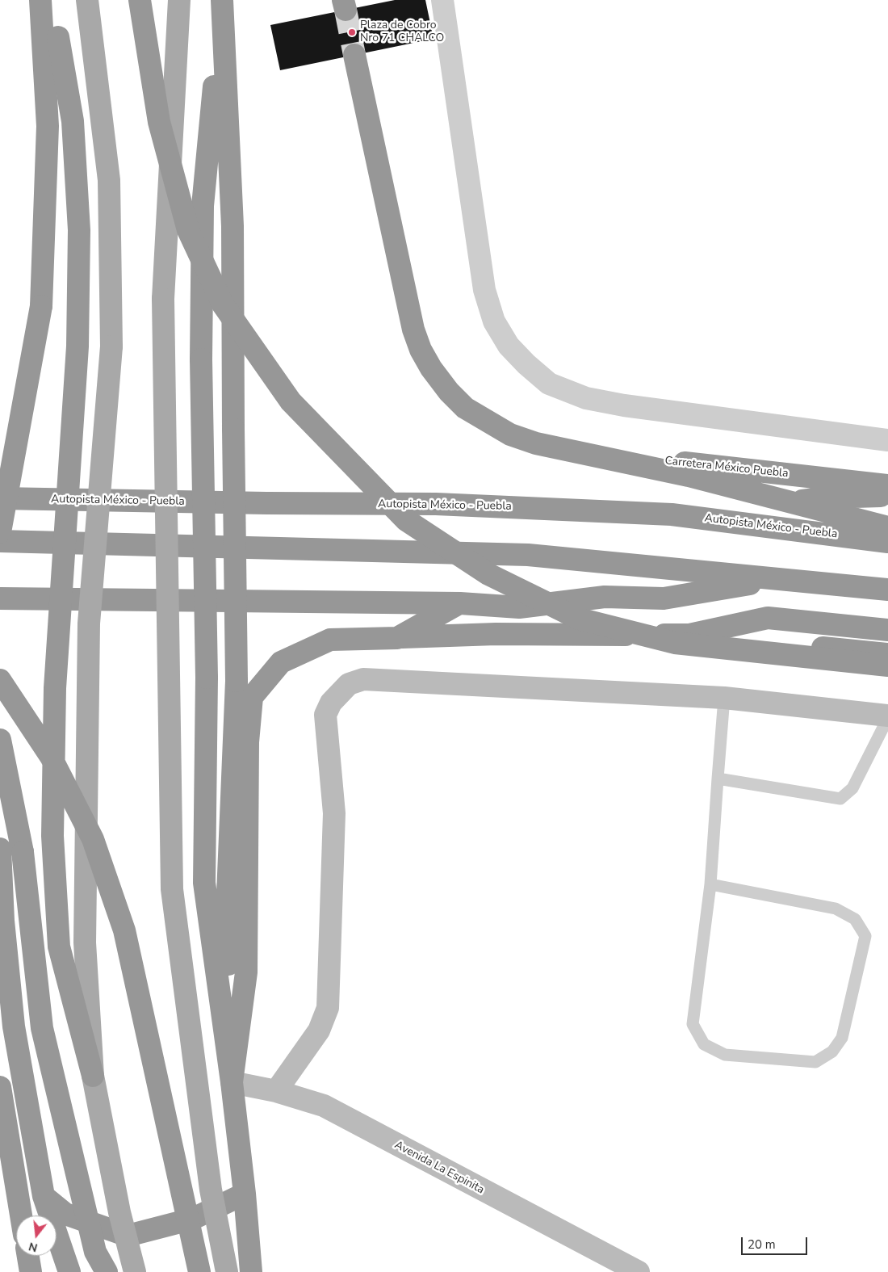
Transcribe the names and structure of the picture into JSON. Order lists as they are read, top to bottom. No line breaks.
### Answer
{"streets":{"highway":["Carretera México Puebla","Autopista México - Puebla"],"main road":["Avenida La Espinita"]},"places":["Plaza de Cobro Nro 71 CHALCO"],"scale_bar":"20 m","north":"bottom"}
